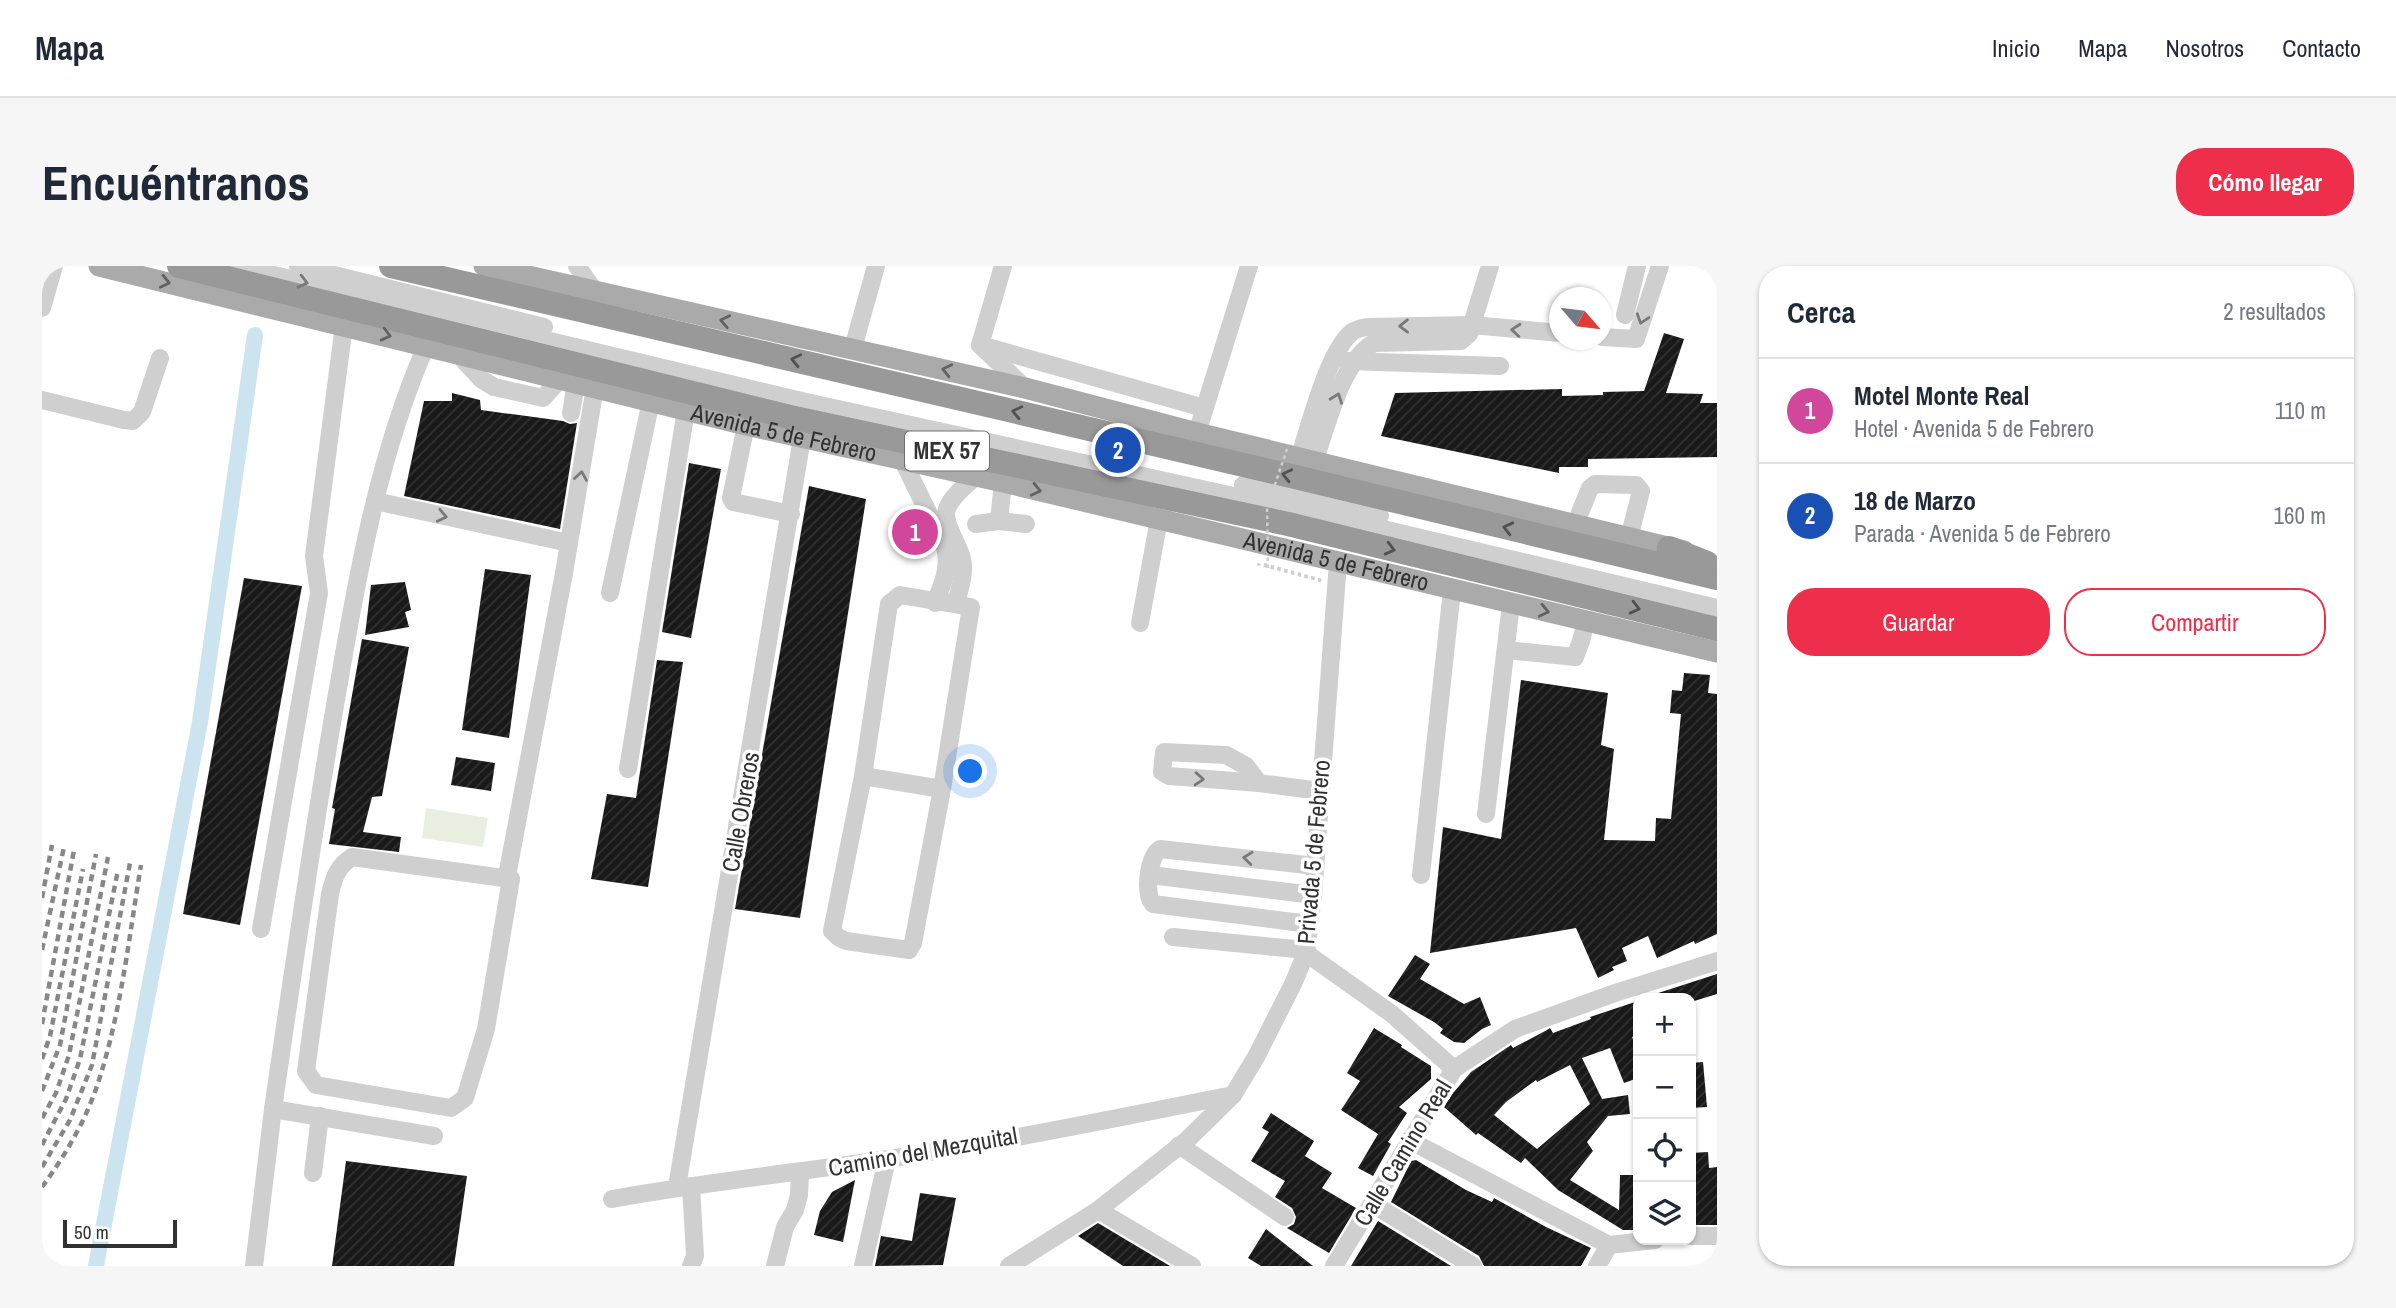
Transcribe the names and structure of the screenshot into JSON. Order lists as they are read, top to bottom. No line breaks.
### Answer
{"streets":{"highway":["Avenida 5 de Febrero","MEX 57"],"street":["Calle Obreros","Privada 5 de Febrero","Camino del Mezquital","Calle Camino Real"]},"crossings":[["Avenida 5 de Febrero","Calle Obreros"],["Avenida 5 de Febrero","Privada 5 de Febrero"],["Calle Obreros","Camino del Mezquital"],["Privada 5 de Febrero","Camino del Mezquital"]],"scale_bar":"50 m","north":"bottom right","page":{"header":"Mapa","nav":["Inicio","Mapa","Nosotros","Contacto"],"buttons":["Cómo llegar",["Guardar","Compartir"]],"title":"Encuéntranos","heading":["Cerca","2 resultados"],"list":[{"mark":"1","name":"Motel Monte Real","note":"Hotel · Avenida 5 de Febrero","value":"110 m"},{"mark":"2","name":"18 de Marzo","note":"Parada · Avenida 5 de Febrero","value":"160 m"}],"pins":["2","1"],"map_buttons":["+","−"],"scale":"50 m"}}
